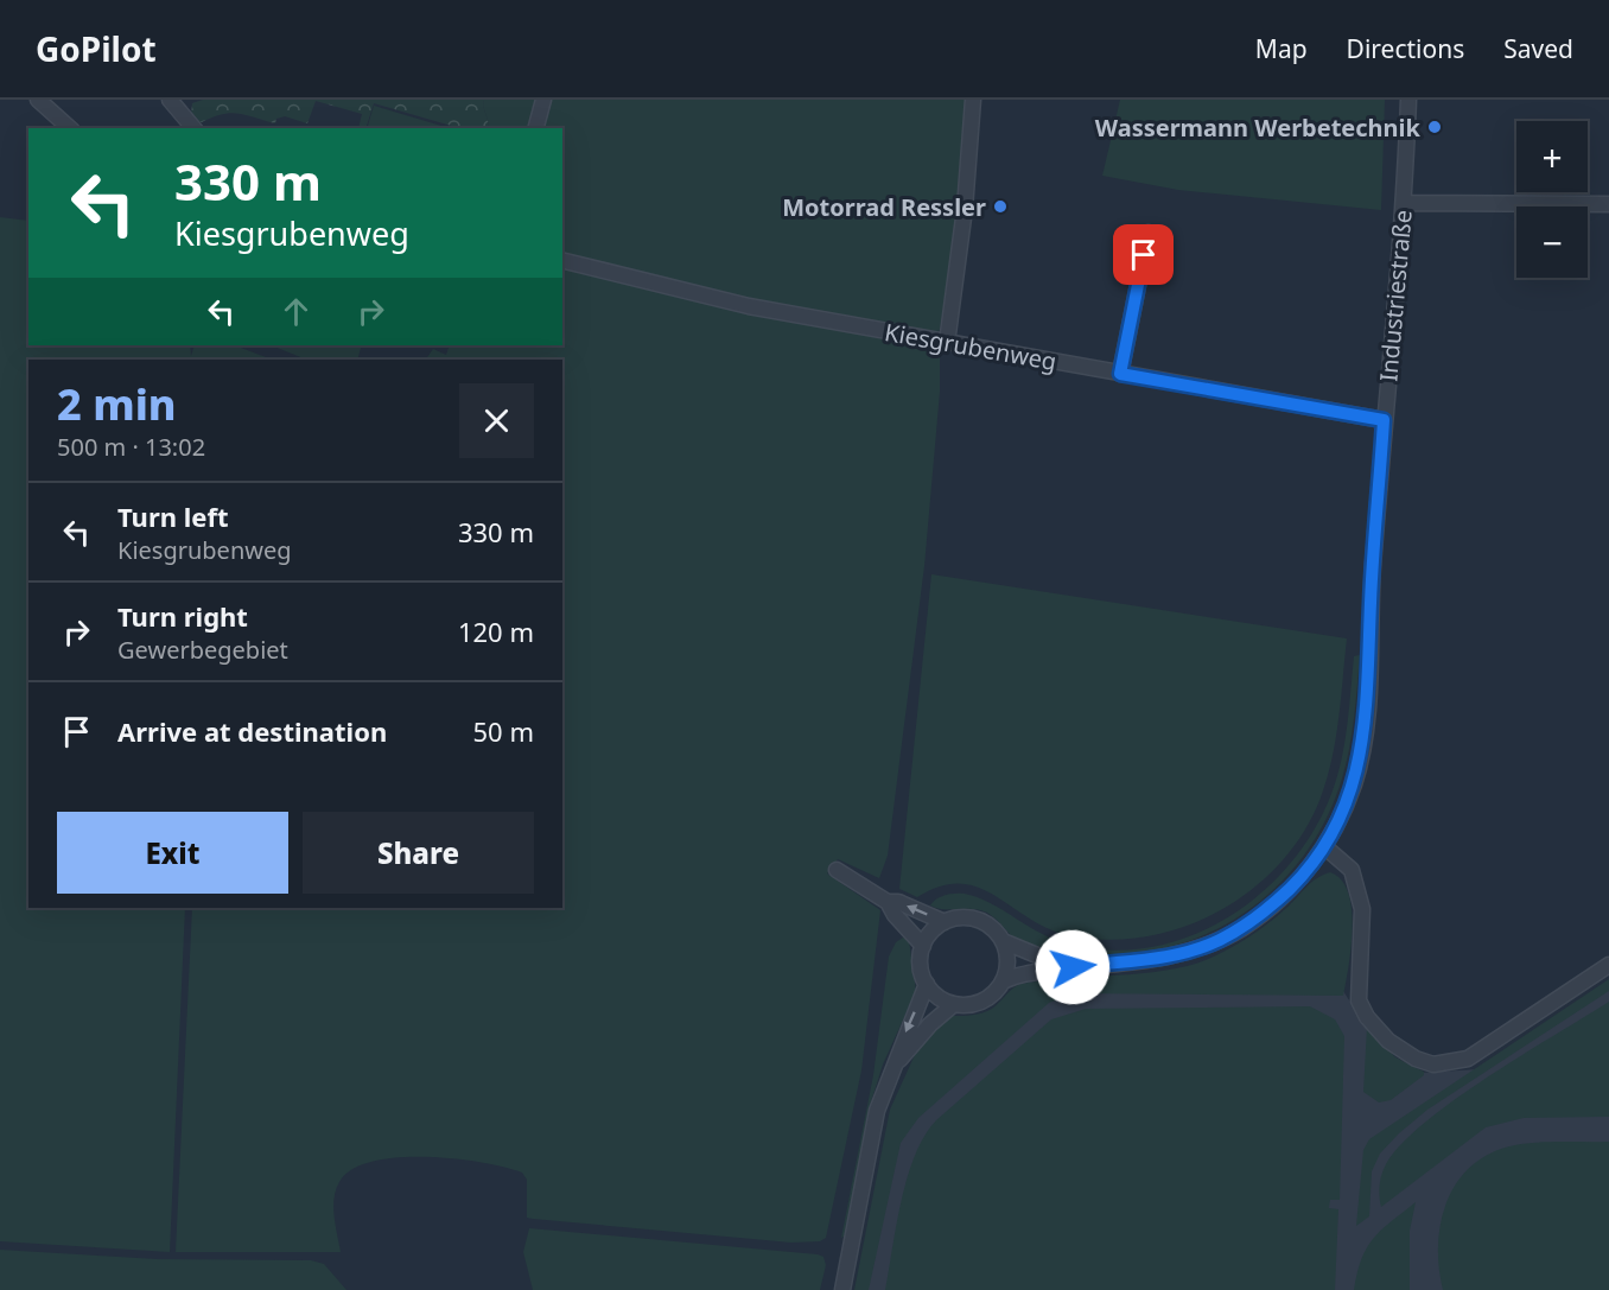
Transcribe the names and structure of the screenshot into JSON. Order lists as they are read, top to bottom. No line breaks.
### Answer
{"streets":{"street":["Industriestraße","Kiesgrubenweg"]},"crossings":[["Industriestraße","Kiesgrubenweg"]],"places":["Wassermann Werbetechnik","Motorrad Ressler"],"page":{"header":"GoPilot","nav":["Map","Directions","Saved"],"map_buttons":["+","−"],"turn":["330 m","Kiesgrubenweg"],"heading":["2 min","500 m · 13:02"],"list":[{"name":"Turn left","note":"Kiesgrubenweg","value":"330 m"},{"name":"Turn right","note":"Gewerbegebiet","value":"120 m"},{"name":"Arrive at destination","value":"50 m"}],"buttons":["Exit","Share"]}}
